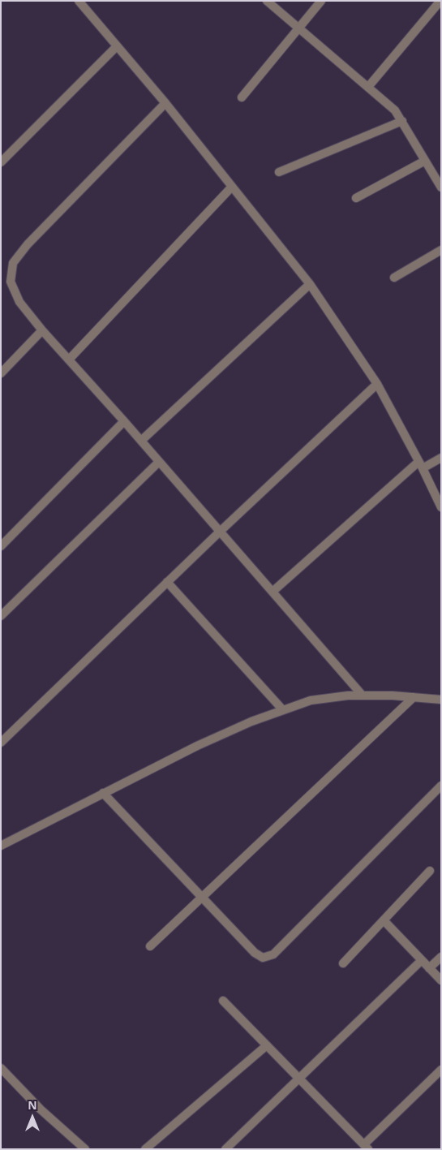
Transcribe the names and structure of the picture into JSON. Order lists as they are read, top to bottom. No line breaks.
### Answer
{"north":"top"}
